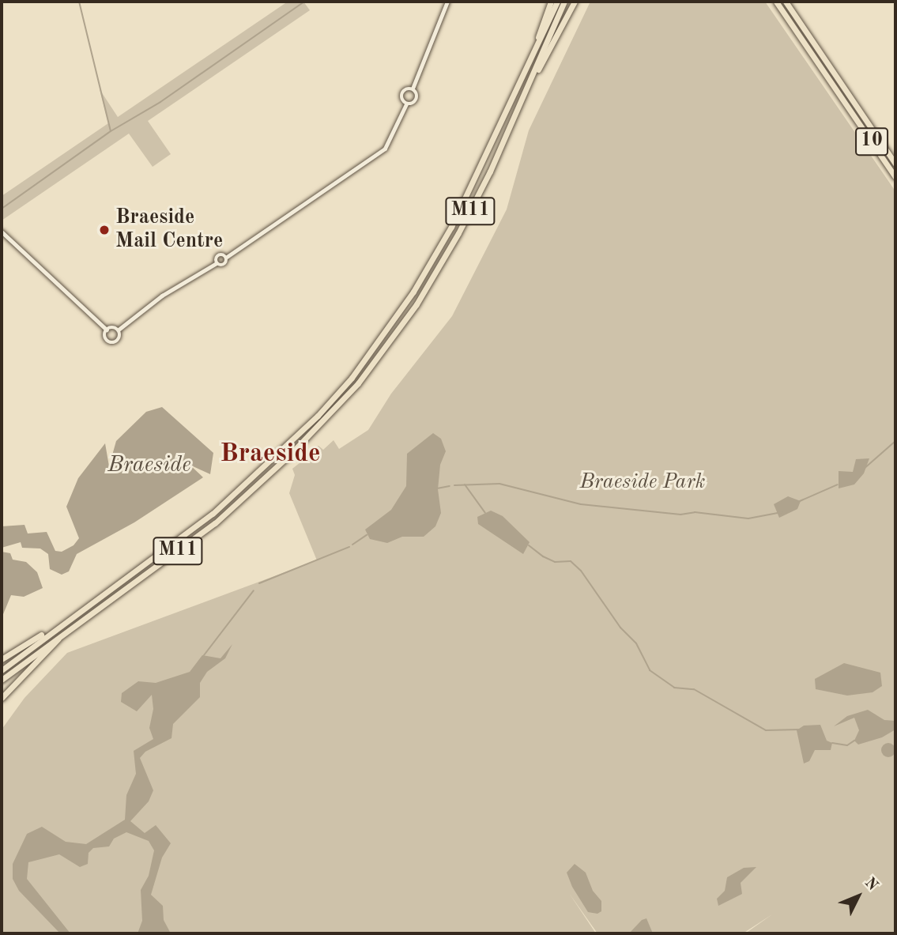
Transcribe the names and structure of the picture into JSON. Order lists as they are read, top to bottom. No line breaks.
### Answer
{"streets":{"highway":["10","M11"]},"districts":["Braeside"],"water":["Braeside"],"parks":["Braeside Park"],"places":["Braeside Mail Centre"],"north":"top right"}
